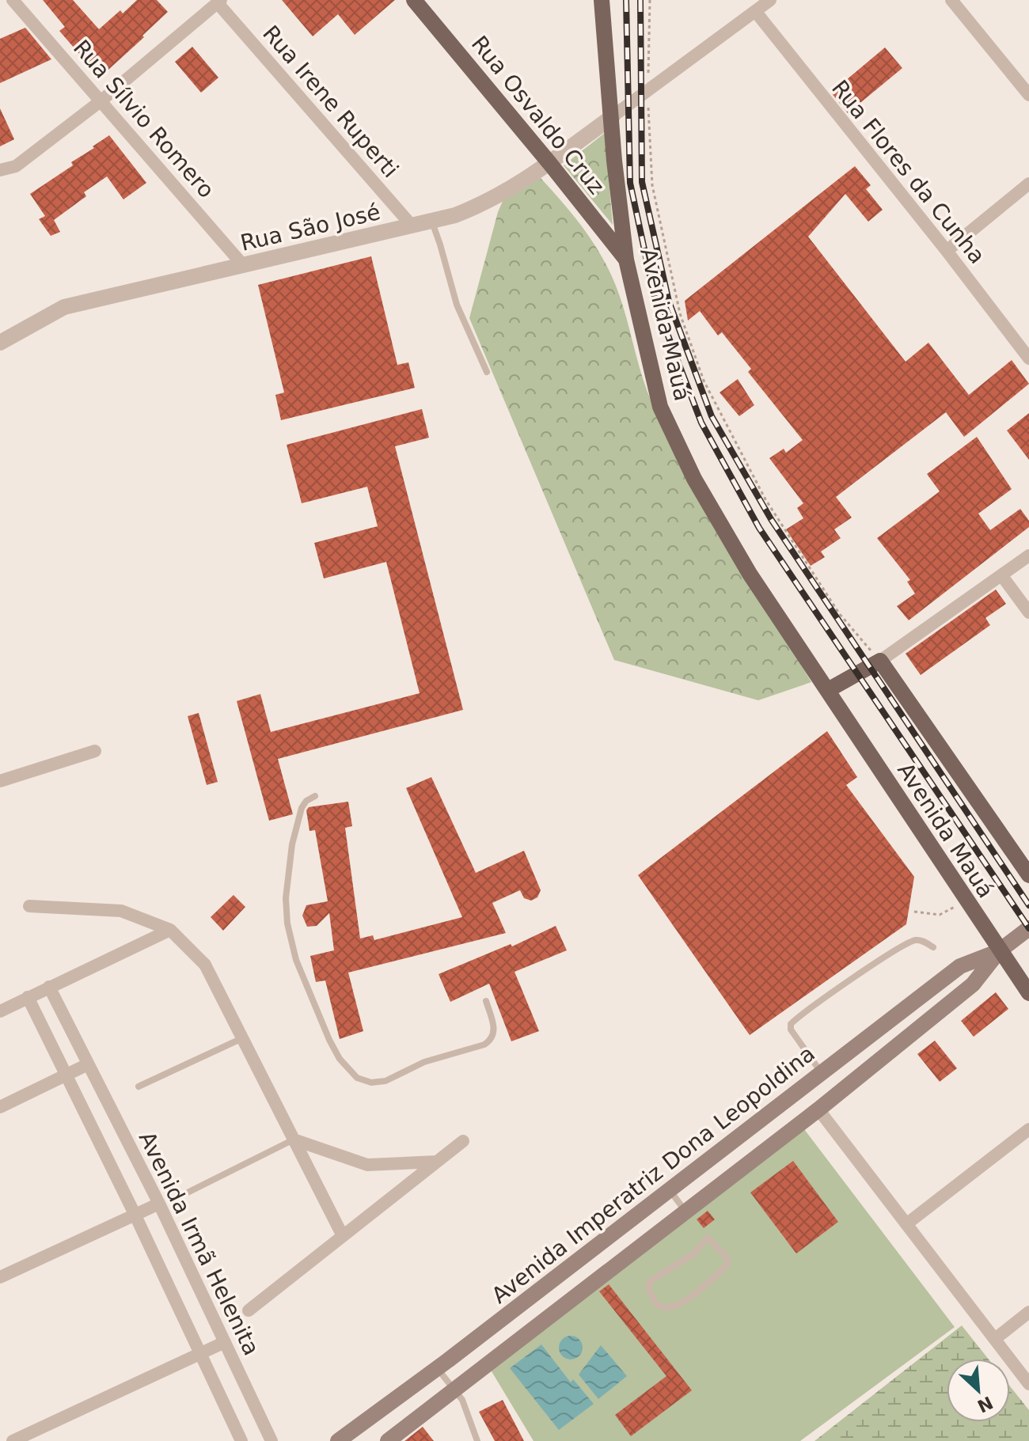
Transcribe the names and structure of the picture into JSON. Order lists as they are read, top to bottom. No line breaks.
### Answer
{"streets":{"main road":["Rua Osvaldo Cruz","Avenida Mauá","Avenida Imperatriz Dona Leopoldina"],"street":["Rua Irene Ruperti","Rua Sílvio Romero","Rua Flores da Cunha","Rua São José","Avenida Irmã Helenita"]},"crossings":[["Rua Irene Ruperti","Rua São José"],["Rua Osvaldo Cruz","Rua São José"],["Rua Osvaldo Cruz","Avenida Mauá"],["Rua Sílvio Romero","Rua São José"],["Rua São José","Avenida Mauá"],["Avenida Mauá","Avenida Imperatriz Dona Leopoldina"]],"north":"bottom right"}
